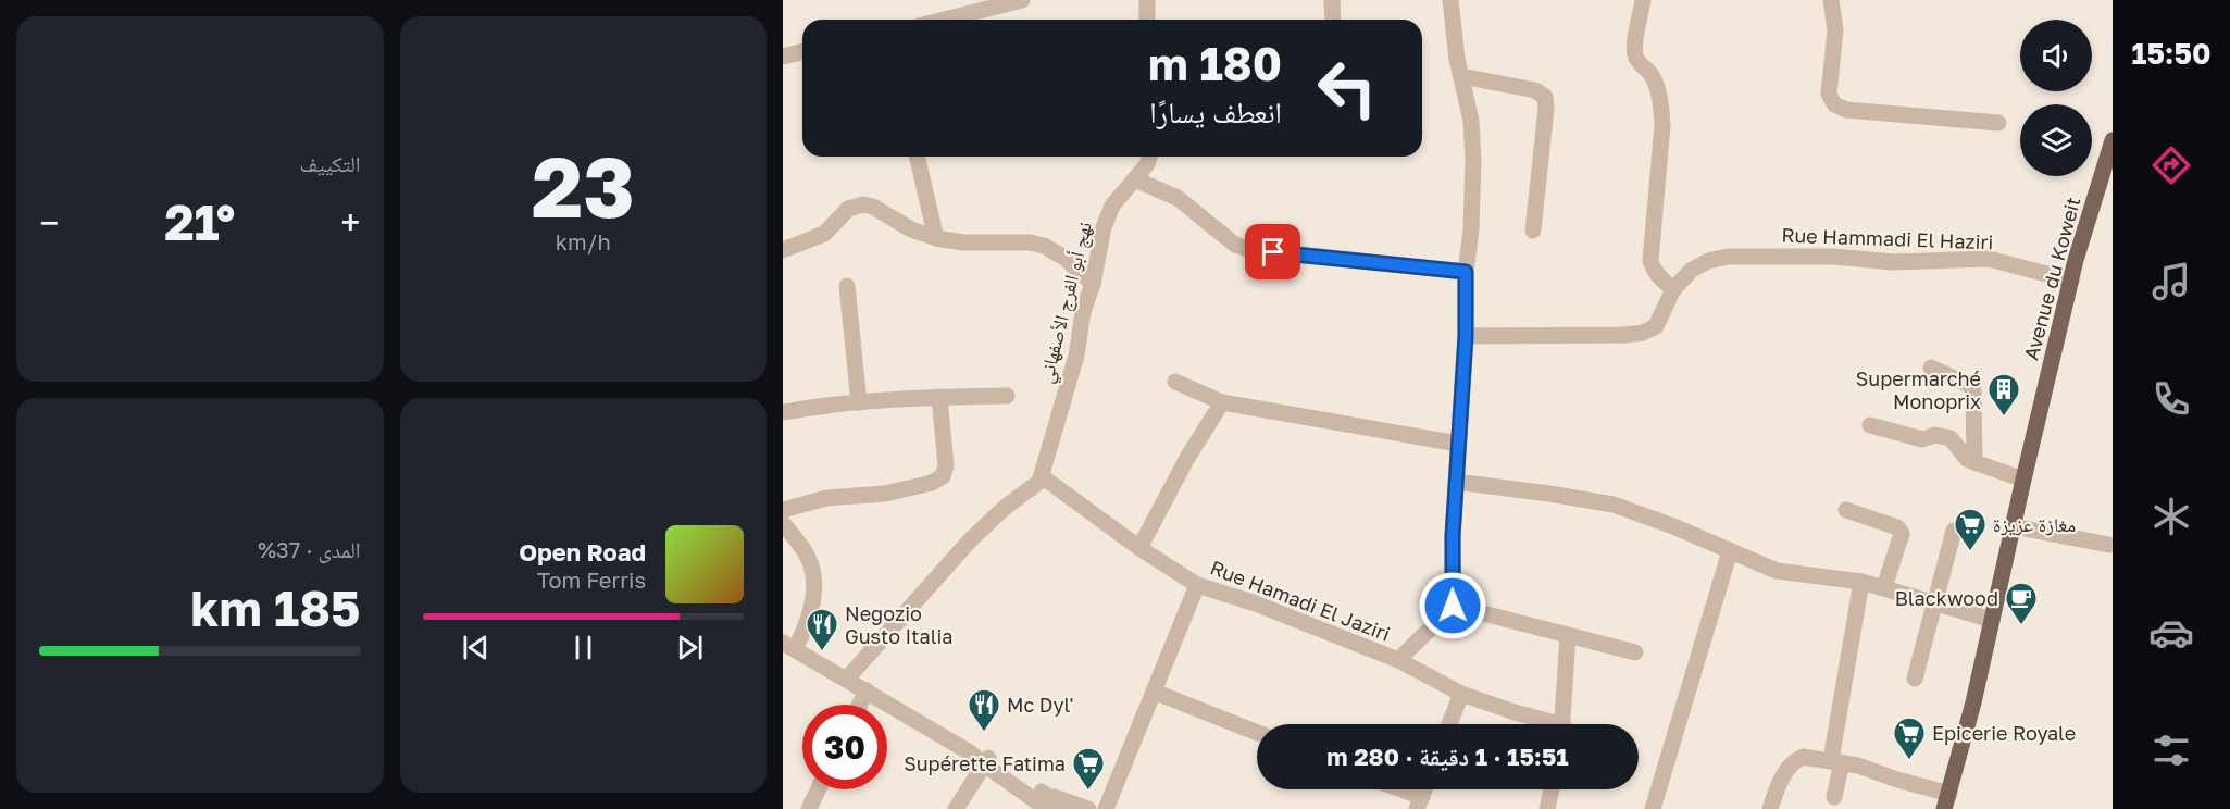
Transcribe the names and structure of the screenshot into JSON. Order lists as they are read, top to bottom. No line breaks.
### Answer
{"streets":{"main road":["Avenue du Koweit"],"street":["Rue Hammadi El Haziri","نهج أبو الفرج الأصفهاني","Rue Hamadi El Jaziri"]},"crossings":[["Rue Hammadi El Haziri","Avenue du Koweit"],["نهج أبو الفرج الأصفهاني","Rue Hamadi El Jaziri"]],"places":{"building":["Supermarché Monoprix"],"supermarket":["مغازة عزيزة","Epicerie Royale","Supérette Fatima"],"cafe":["Blackwood"],"restaurant":["Negozio Gusto Italia","Mc Dyl'"]},"page":{"tabs":"15:50","tile":[["23","km/h"],"التكييف",["المدى · 37%","185 km"]],"turn":["180 m","انعطف يسارًا"],"heat":["−","21°","+"],"song":["Open Road","Tom Ferris"],"limit":"30","trip":"15:51 · 1 دقيقة · 280 m"}}
